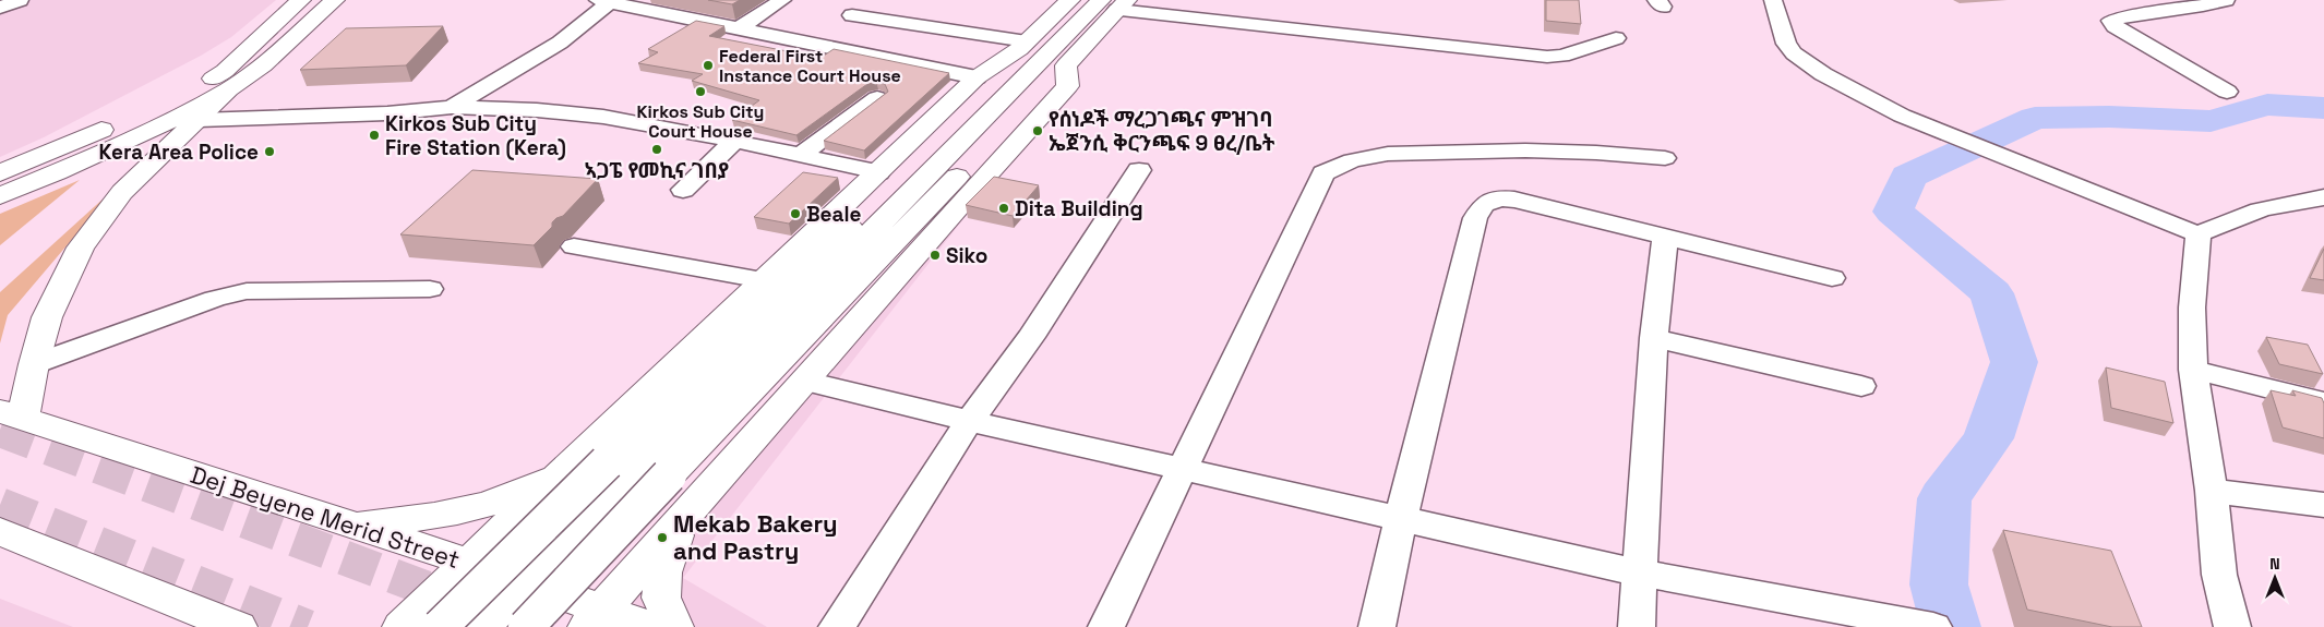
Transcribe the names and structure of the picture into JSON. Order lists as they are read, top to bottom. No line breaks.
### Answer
{"streets":{"main road":["Dej Beyene Merid Street"]},"places":["Federal First Instance Court House","Kirkos Sub City Court House","የሰነዶች ማረጋገጫና ምዝገባ ኤጀንሲ ቅርንጫፍ 9 ፀረ/ቤት","Kirkos Sub City Fire Station (Kera)","ኣጋፔ የመኪና ገበያ","Kera Area Police","Dita Building","Beale","Siko","Mekab Bakery and Pastry"],"north":"top"}
